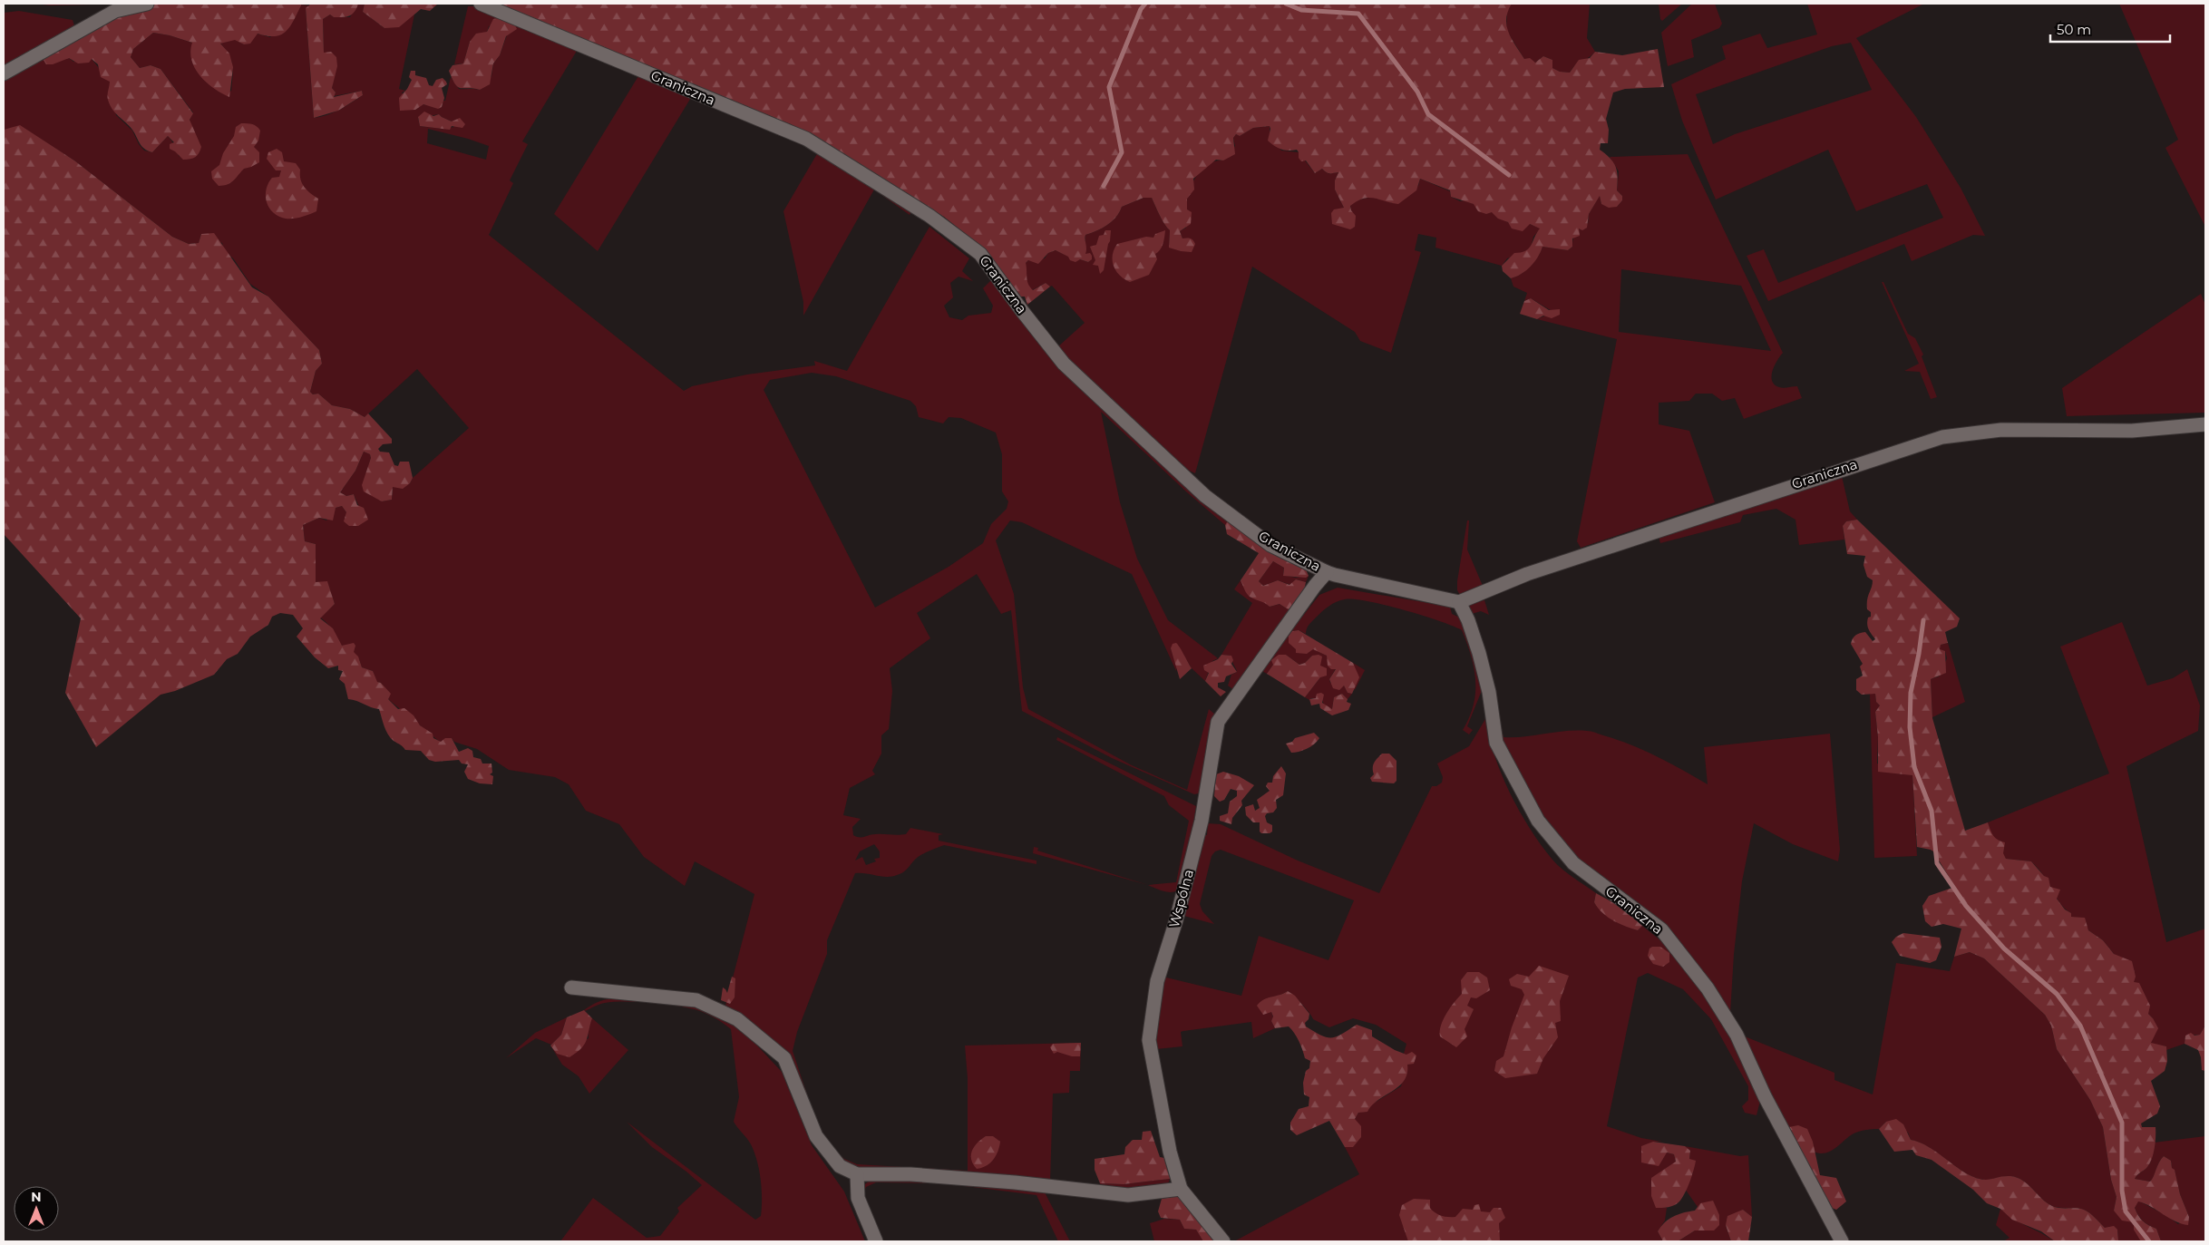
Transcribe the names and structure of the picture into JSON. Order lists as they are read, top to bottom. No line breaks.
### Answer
{"streets":{"street":["Graniczna","Wspólna"]},"crossings":[["Graniczna","Wspólna"]],"scale_bar":"50 m","north":"top"}
